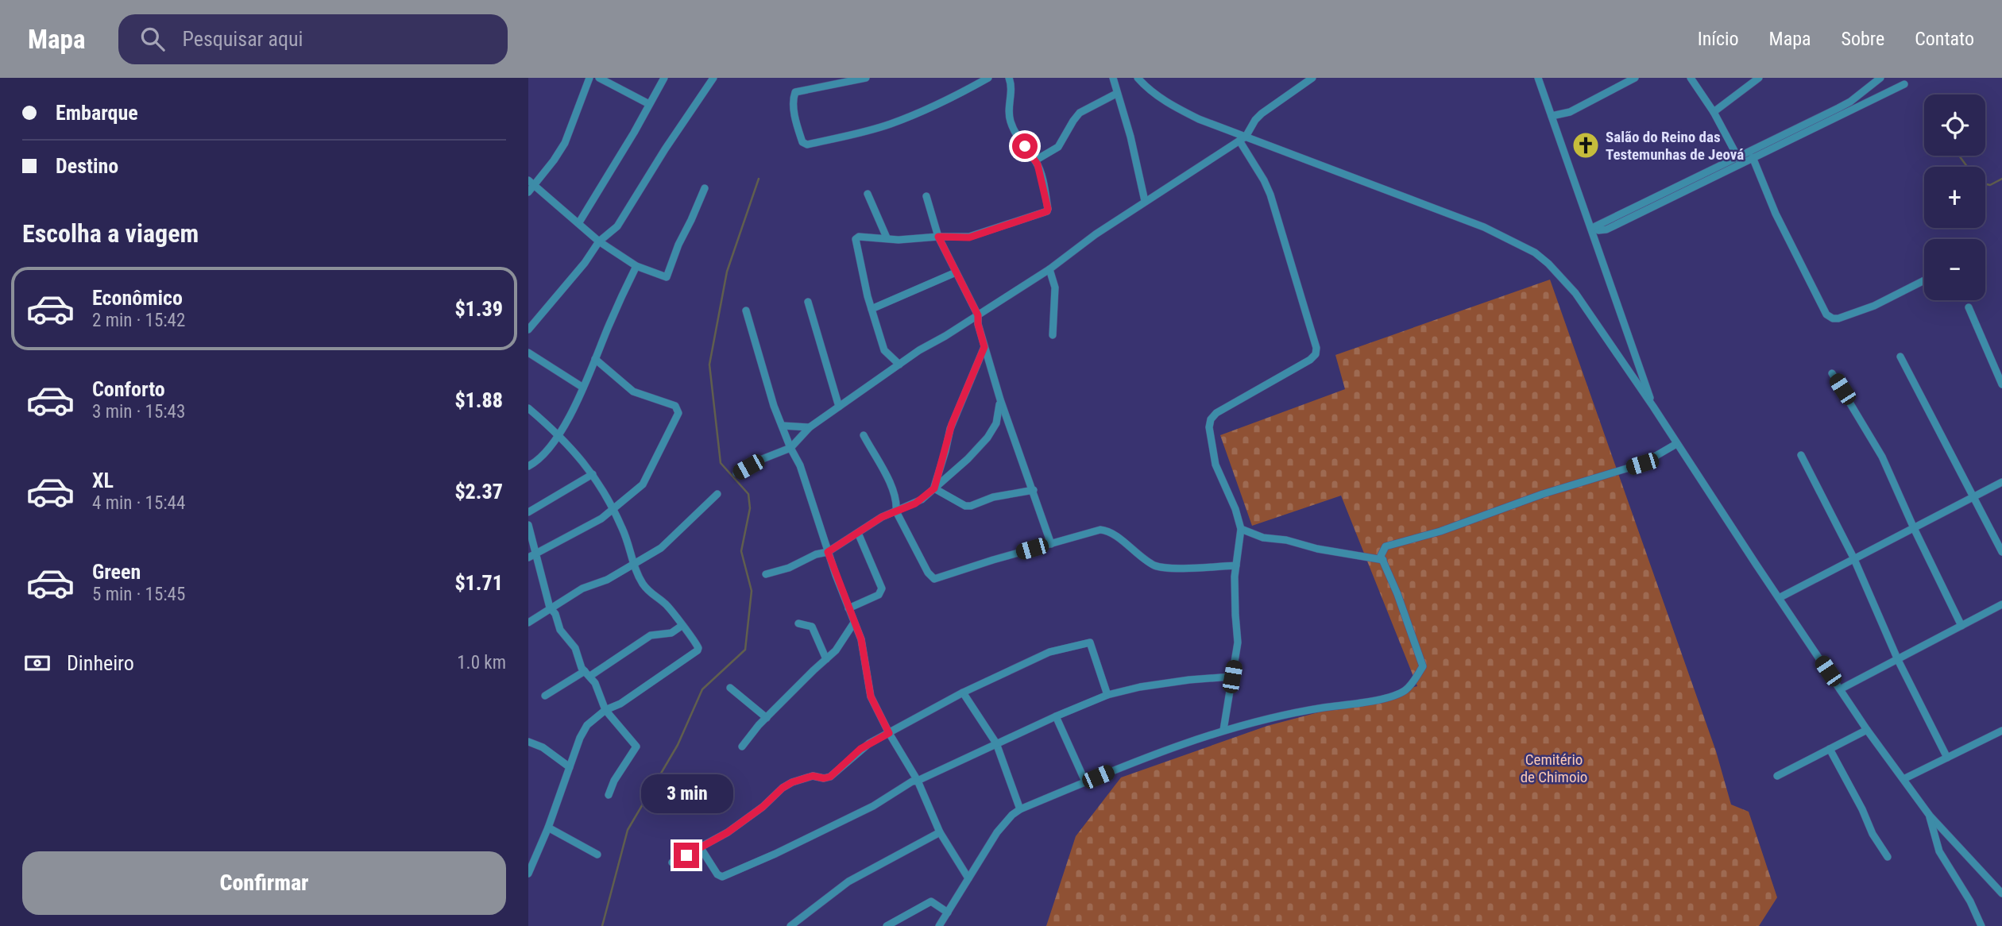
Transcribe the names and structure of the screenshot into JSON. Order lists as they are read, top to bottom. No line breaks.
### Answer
{"parks":["Cemitério de Chimoio"],"places":{"church":["Salão do Reino das Testemunhas de Jeová"]},"page":{"header":"Mapa","search":"Pesquisar aqui","nav":["Início","Mapa","Sobre","Contato"],"banner":["Embarque","Destino"],"map_buttons":["+","−"],"heading":"Escolha a viagem","list":[{"name":"Econômico","note":"2 min · 15:42","value":"$1.39"},{"name":"Conforto","note":"3 min · 15:43","value":"$1.88"},{"name":"XL","note":"4 min · 15:44","value":"$2.37"},{"name":"Green","note":"5 min · 15:45","value":"$1.71"}],"pay":["Dinheiro","1.0 km"],"bubble":"3 min","buttons":"Confirmar"}}
